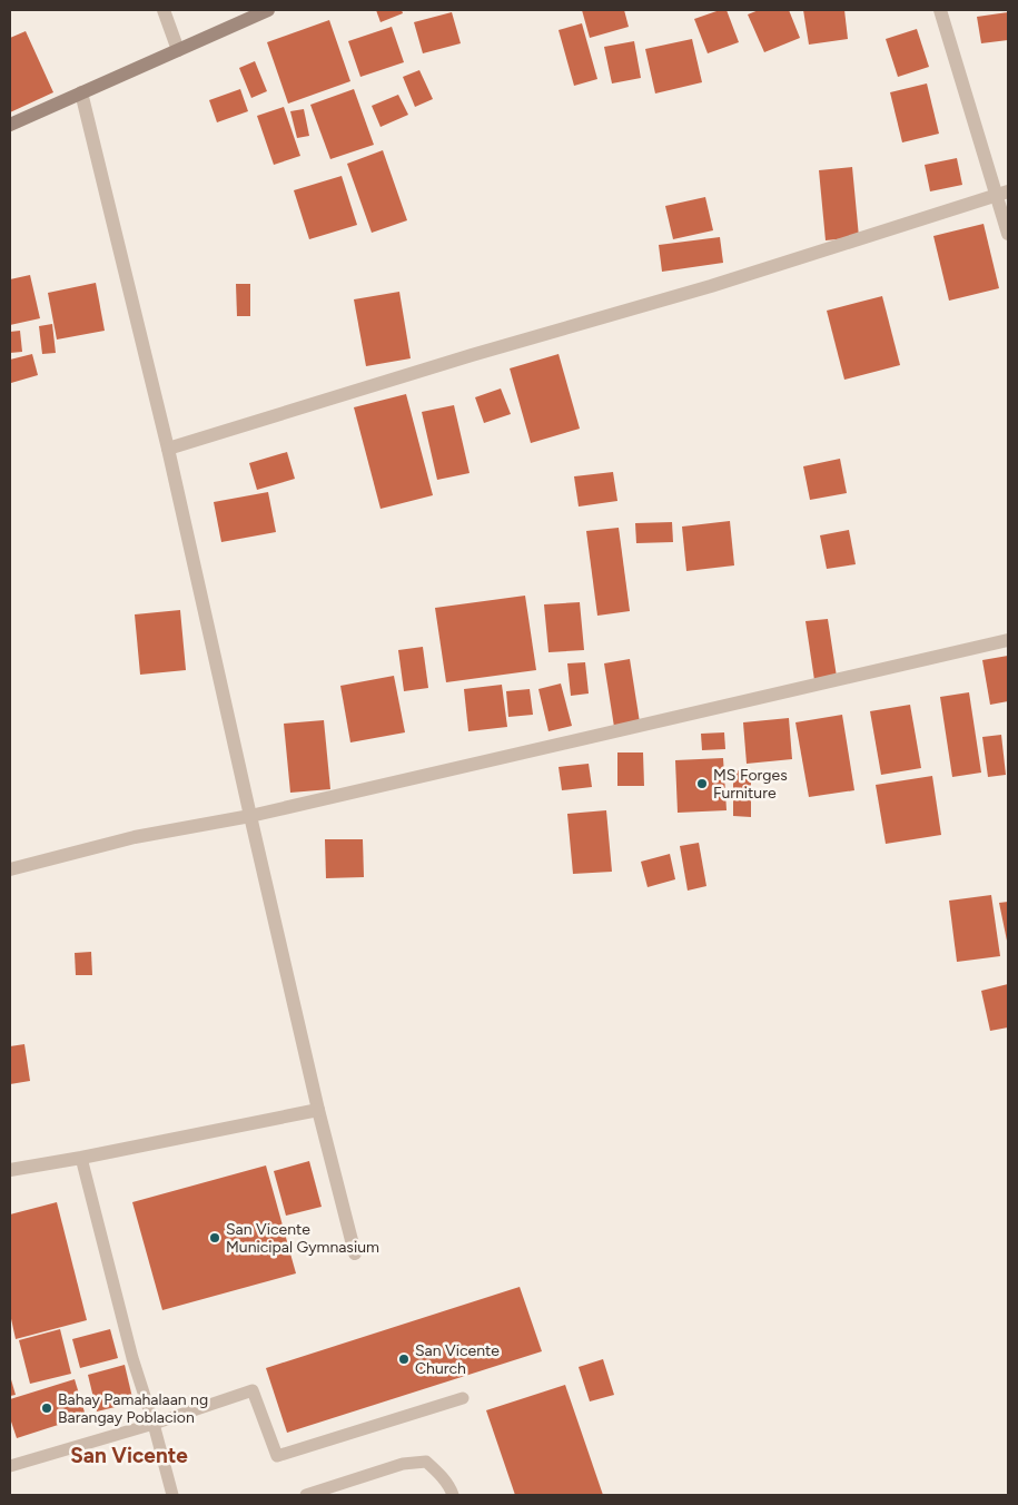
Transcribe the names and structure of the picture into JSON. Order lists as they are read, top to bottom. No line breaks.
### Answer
{"districts":["San Vicente"],"places":["MS Forges Furniture","San Vicente Municipal Gymnasium","San Vicente Church","Bahay Pamahalaan ng Barangay Poblacion"]}
